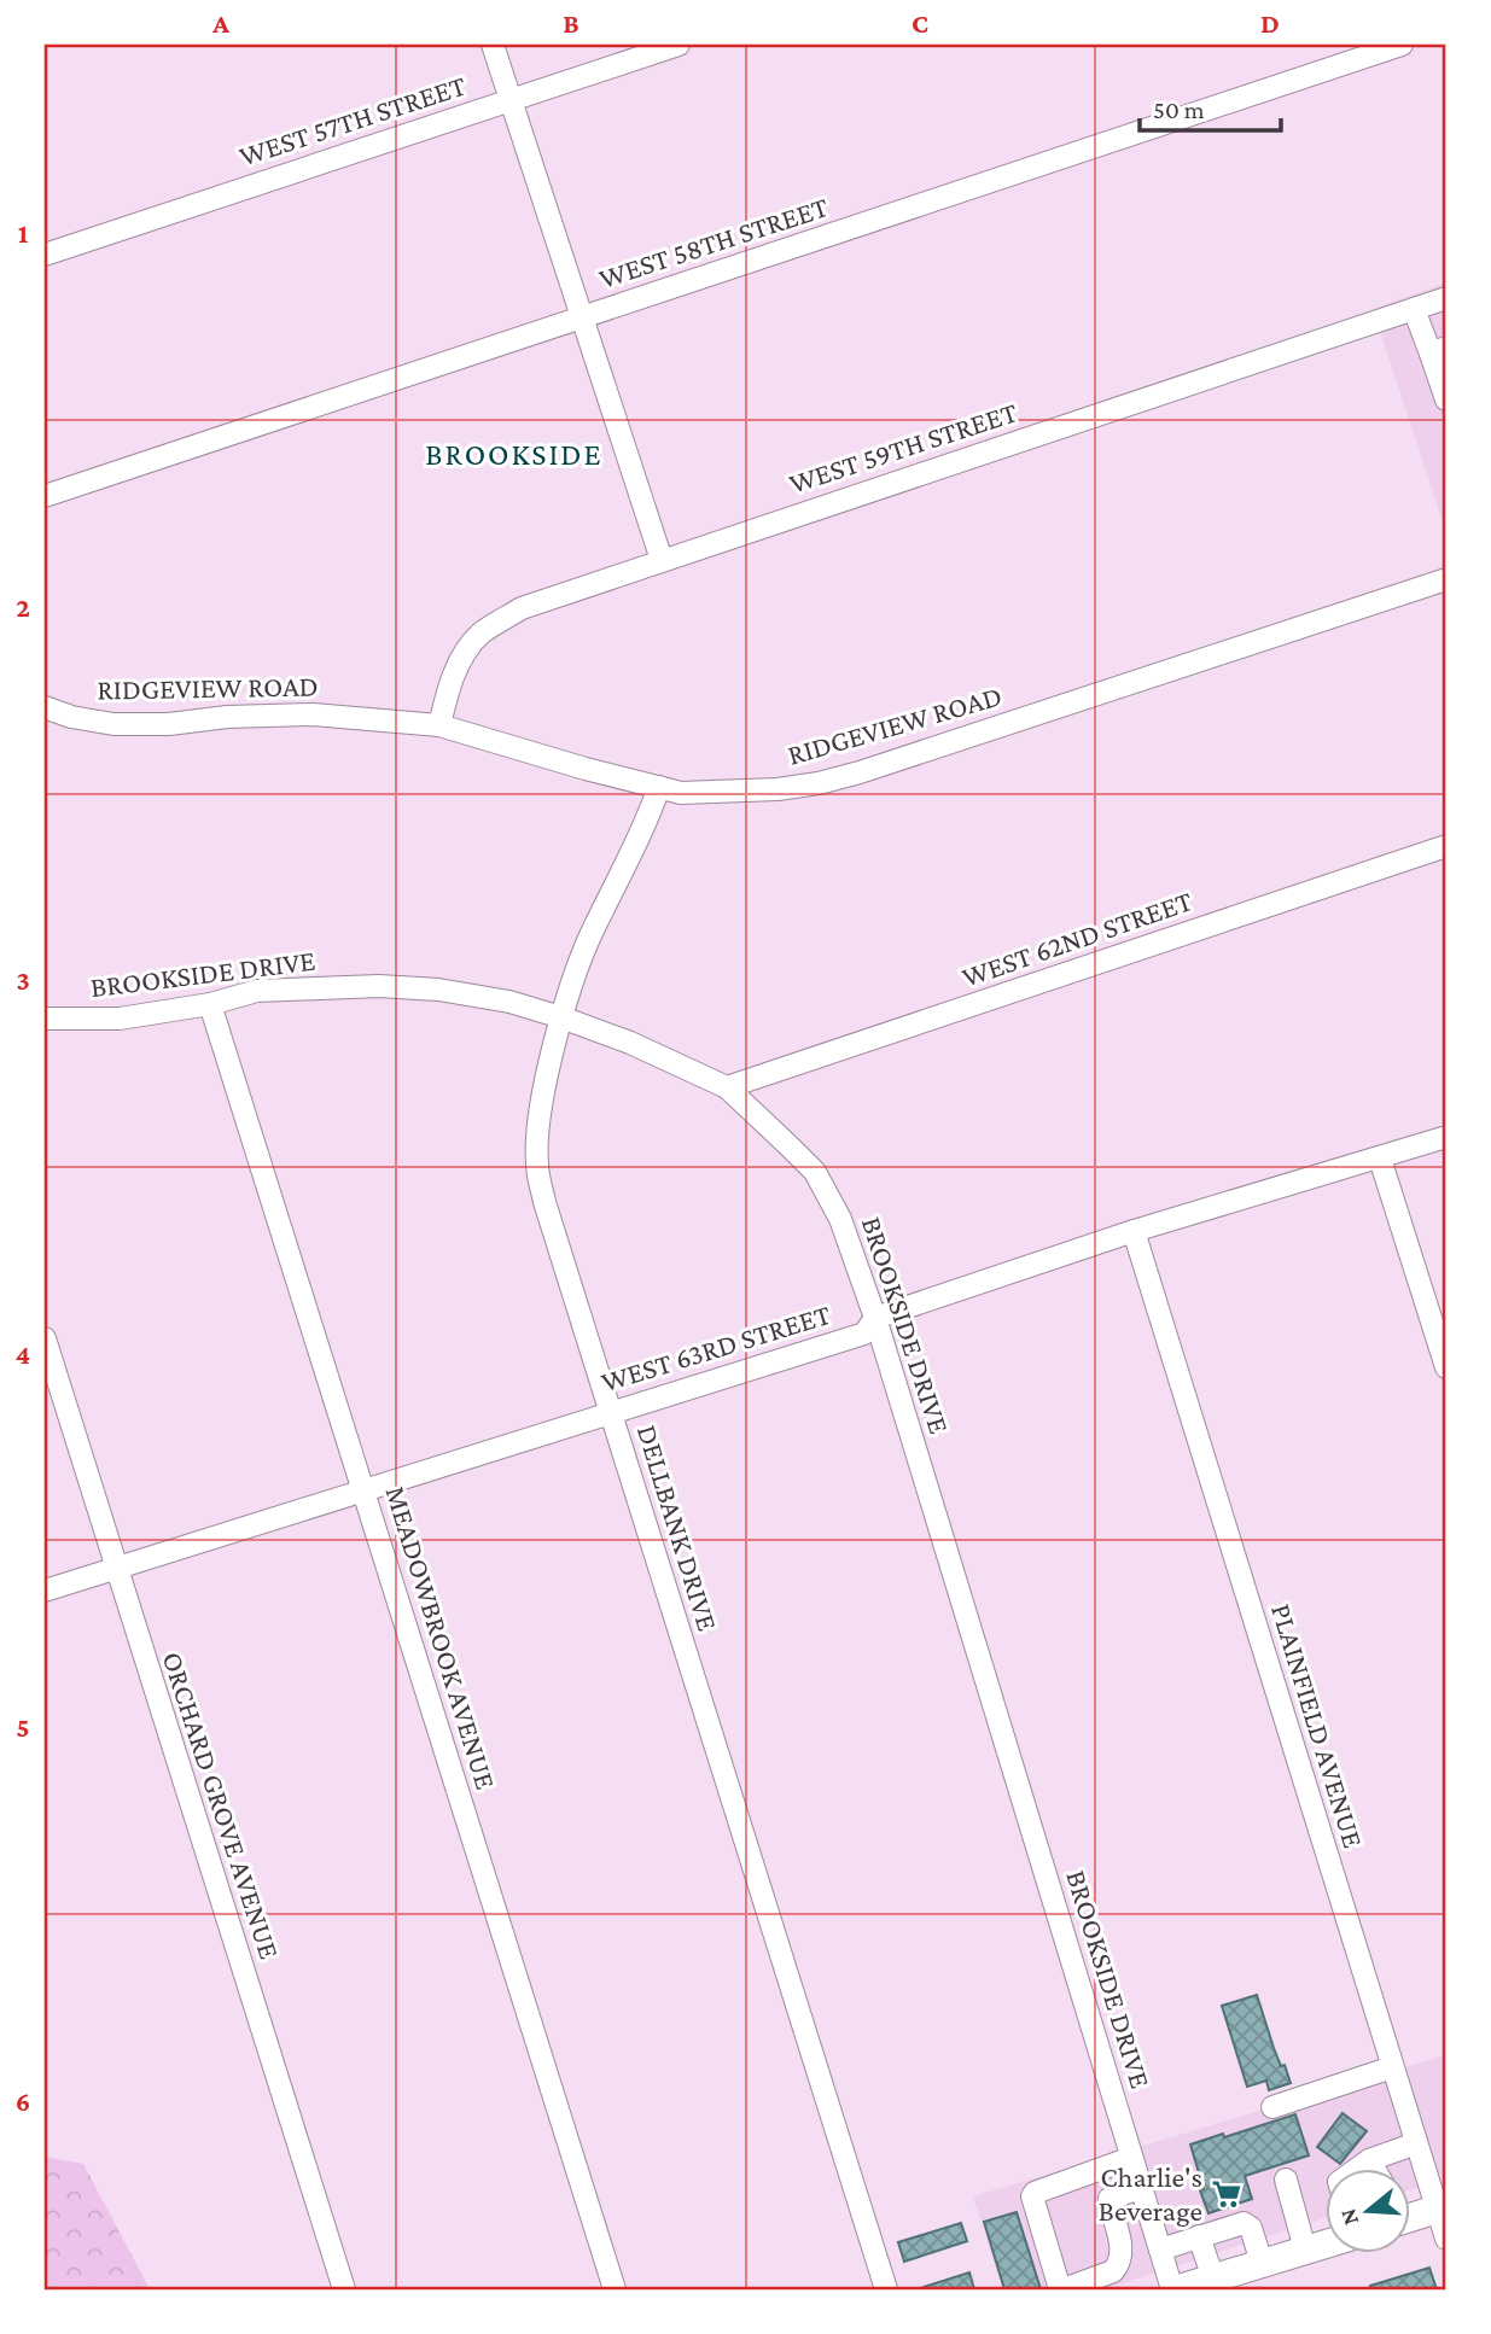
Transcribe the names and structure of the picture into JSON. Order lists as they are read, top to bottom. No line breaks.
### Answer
{"streets":{"street":["WEST 57TH STREET","WEST 58TH STREET","WEST 59TH STREET","RIDGEVIEW ROAD","WEST 62ND STREET","BROOKSIDE DRIVE","WEST 63RD STREET","DELLBANK DRIVE","MEADOWBROOK AVENUE","PLAINFIELD AVENUE","ORCHARD GROVE AVENUE"]},"crossings":[["WEST 59TH STREET","RIDGEVIEW ROAD"],["RIDGEVIEW ROAD","DELLBANK DRIVE"],["WEST 62ND STREET","BROOKSIDE DRIVE"],["BROOKSIDE DRIVE","WEST 63RD STREET"],["BROOKSIDE DRIVE","DELLBANK DRIVE"],["BROOKSIDE DRIVE","MEADOWBROOK AVENUE"],["WEST 63RD STREET","DELLBANK DRIVE"],["WEST 63RD STREET","MEADOWBROOK AVENUE"],["WEST 63RD STREET","PLAINFIELD AVENUE"],["WEST 63RD STREET","ORCHARD GROVE AVENUE"]],"districts":["BROOKSIDE"],"places":{"supermarket":["Charlie's Beverage"]},"scale_bar":"50 m","north":"left","grid":{"columns":["A","B","C","D"],"rows":["1","2","3","4","5","6"]}}
